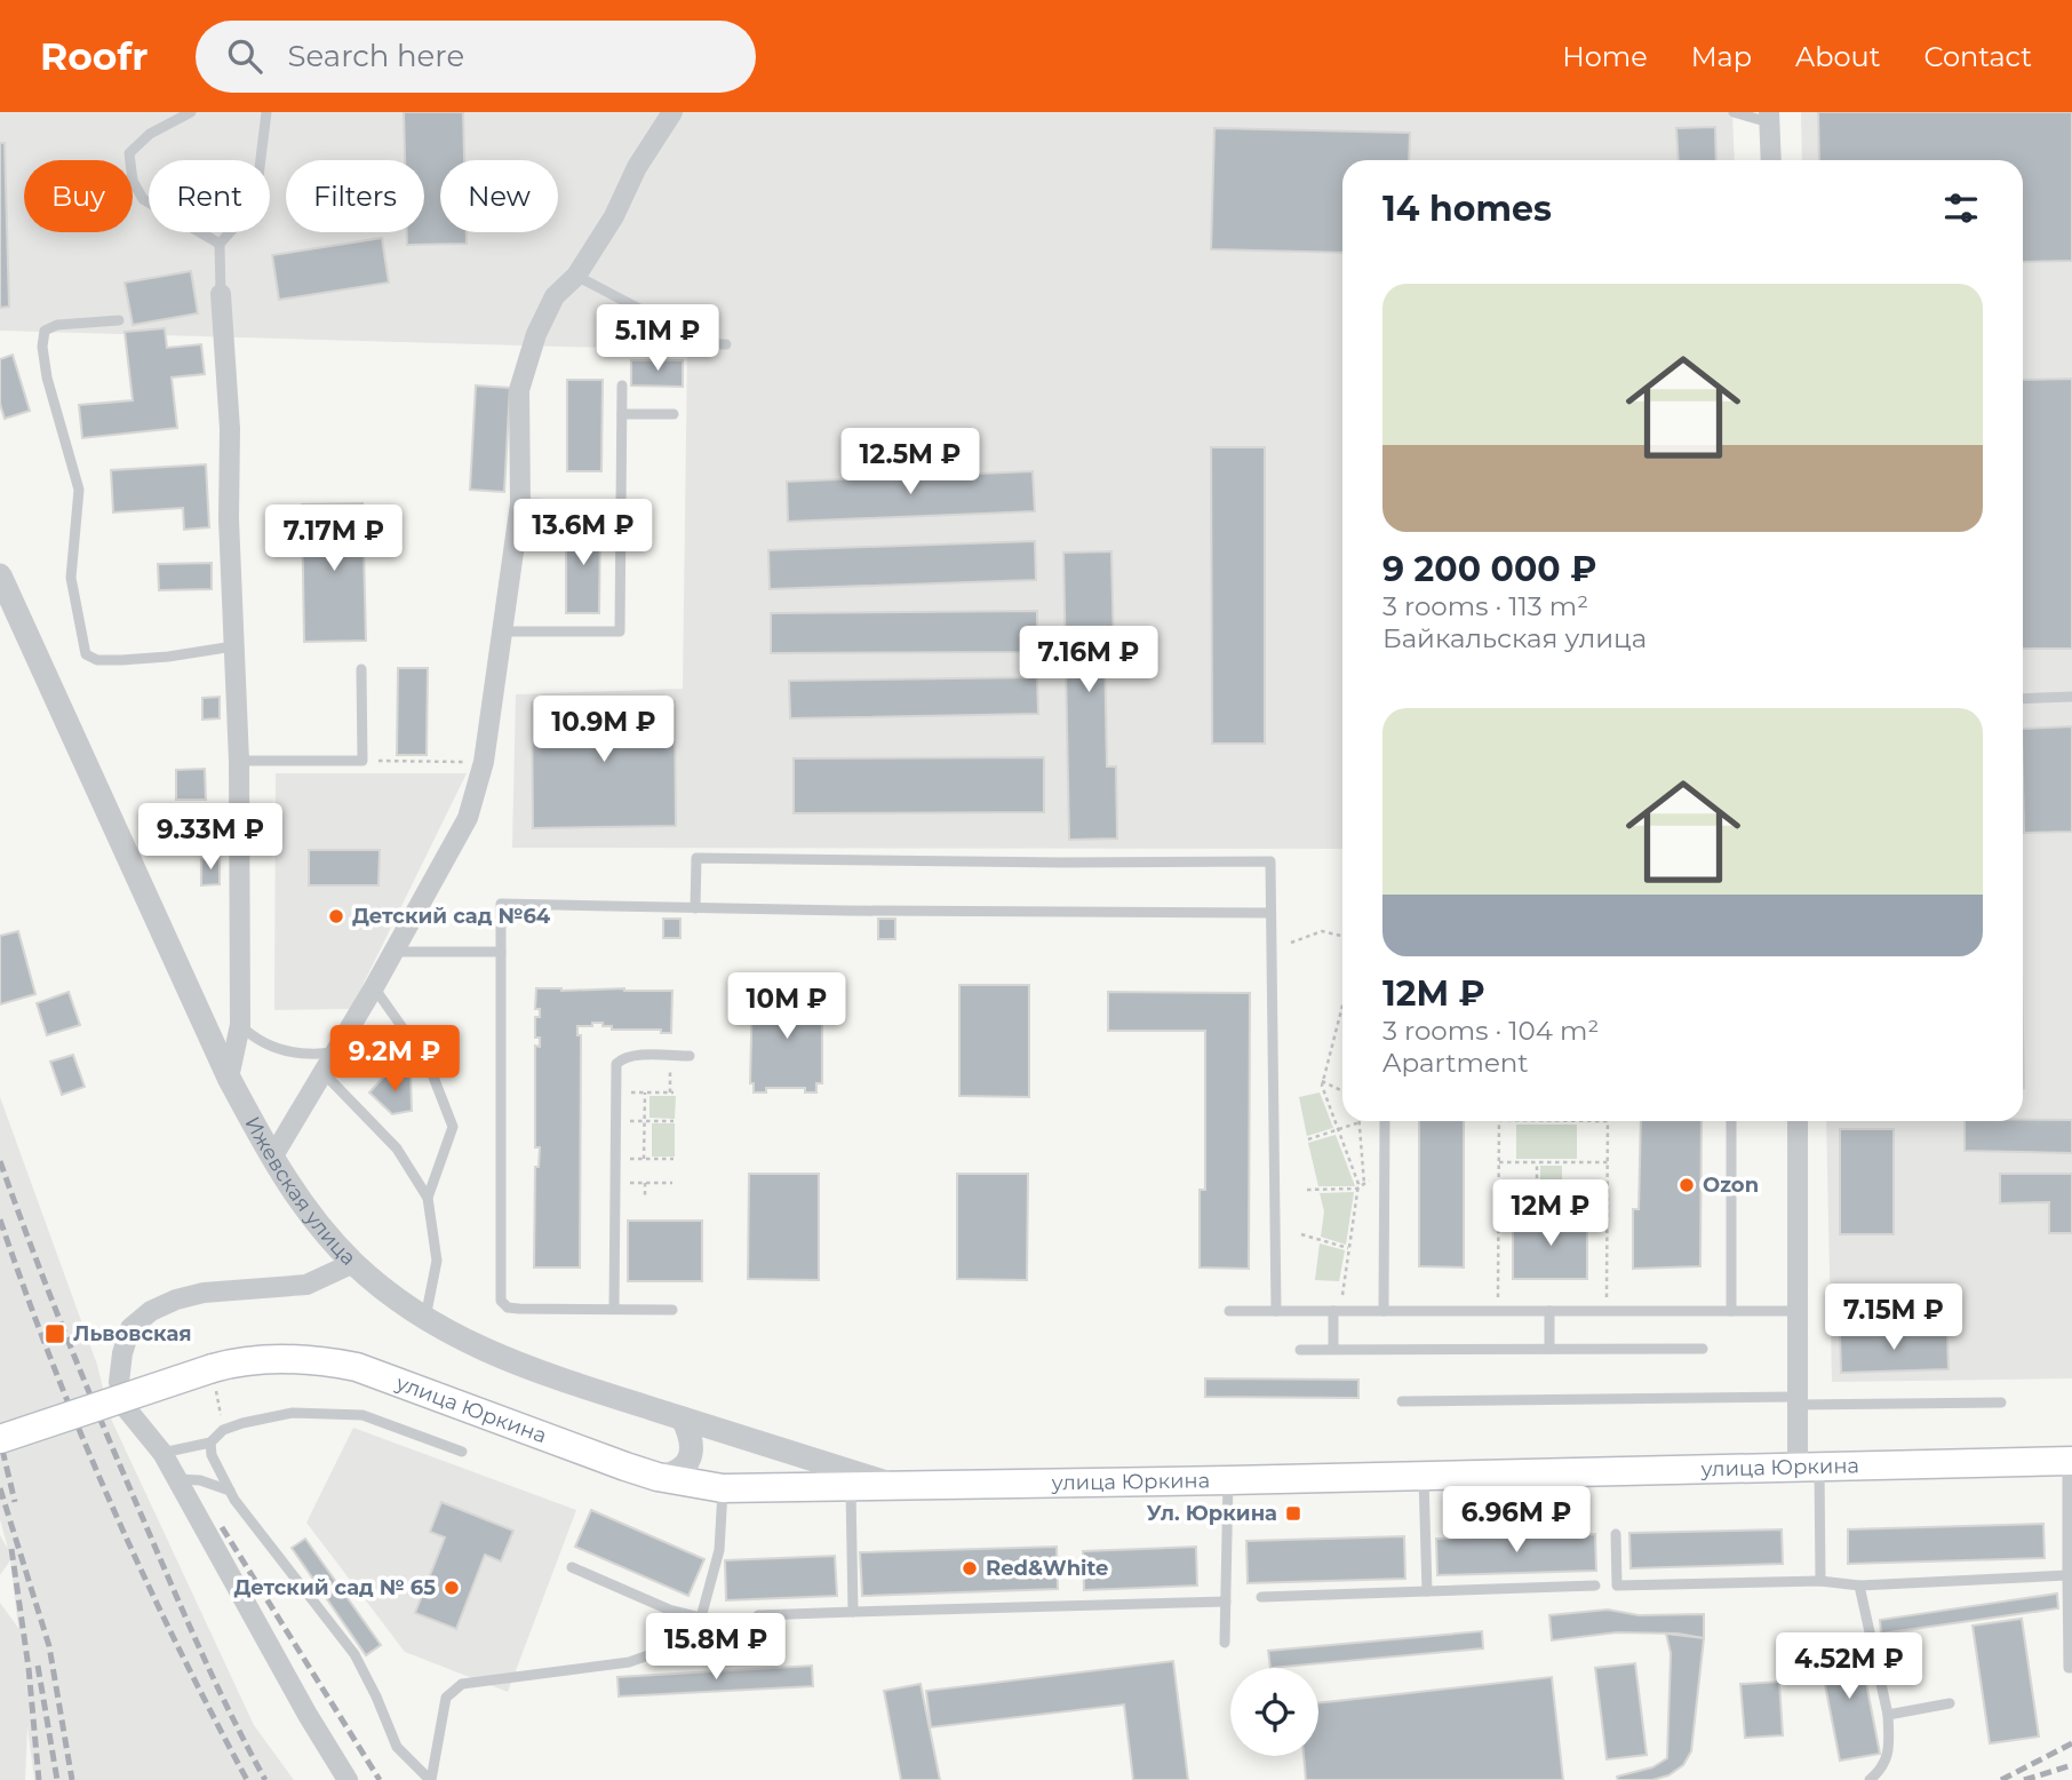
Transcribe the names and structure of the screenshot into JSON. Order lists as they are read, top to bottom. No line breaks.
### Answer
{"streets":{"main road":["улица Юркина"],"street":["Ижевская улица"]},"crossings":[["Ижевская улица","улица Юркина"]],"places":{"other":["Детский сад №64","Ozon","Red&White","Детский сад № 65"],"transit":["Львовская","Ул. Юркина"]},"page":{"header":"Roofr","search":"Search here","nav":["Home","Map","About","Contact"],"chip":["Buy","Rent","Filters","New"],"heading":"14 homes","list":[{"name":"9 200 000 ₽","note":"3 rooms · 113 m² · Байкальская улица"},{"name":"12M ₽","note":"3 rooms · 104 m² · Apartment"}],"price":["5.1M ₽","12.5M ₽","13.6M ₽","7.17M ₽","7.16M ₽","10.9M ₽","9.33M ₽","10M ₽","9.2M ₽","12M ₽","7.15M ₽","6.96M ₽","15.8M ₽","4.52M ₽"]}}
